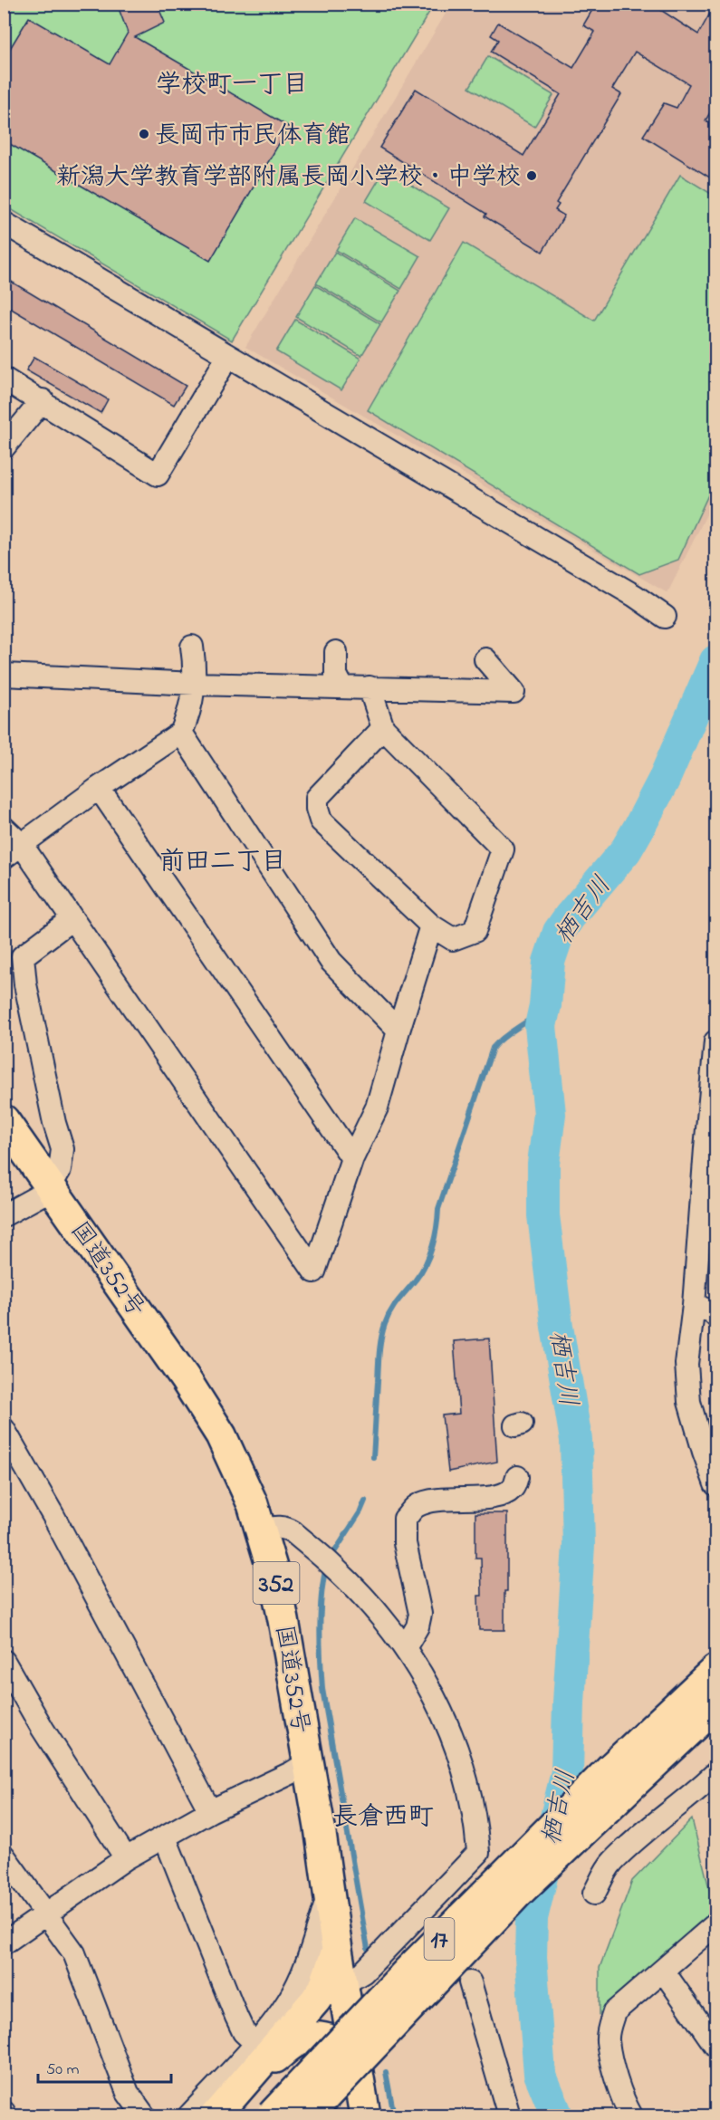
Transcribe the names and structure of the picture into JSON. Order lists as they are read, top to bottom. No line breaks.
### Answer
{"streets":{"highway":["国道352号","352","17"]},"districts":["学校町一丁目","前田二丁目","長倉西町"],"water":["栖吉川"],"places":["長岡市市民体育館","新潟大学教育学部附属長岡小学校・中学校"],"scale_bar":"50 m"}
